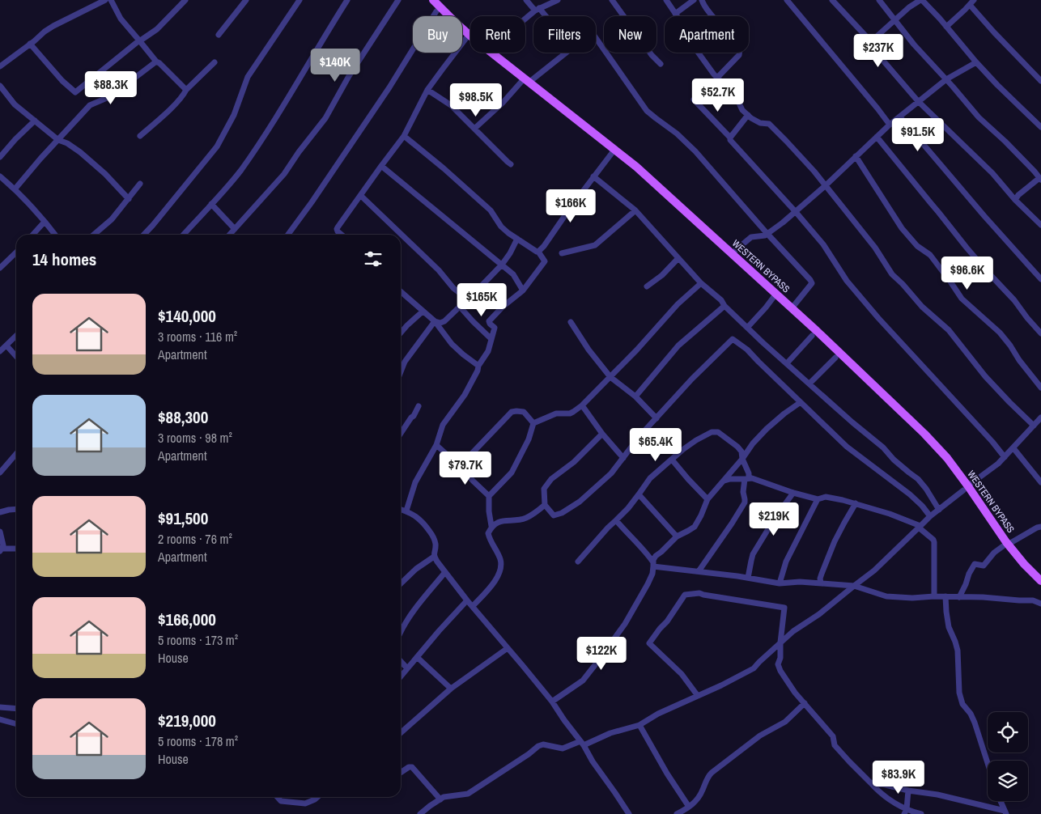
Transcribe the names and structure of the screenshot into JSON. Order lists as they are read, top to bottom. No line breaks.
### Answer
{"streets":{"main road":["WESTERN BYPASS"]},"page":{"chip":["Buy","Rent","Filters","New","Apartment"],"price":["$237K","$140K","$88.3K","$52.7K","$98.5K","$91.5K","$166K","$96.6K","$165K","$65.4K","$79.7K","$219K","$122K","$83.9K"],"heading":"14 homes","list":[{"name":"$140,000","note":"3 rooms · 116 m² · Apartment"},{"name":"$88,300","note":"3 rooms · 98 m² · Apartment"},{"name":"$91,500","note":"2 rooms · 76 m² · Apartment"},{"name":"$166,000","note":"5 rooms · 173 m² · House"},{"name":"$219,000","note":"5 rooms · 178 m² · House"}]}}
